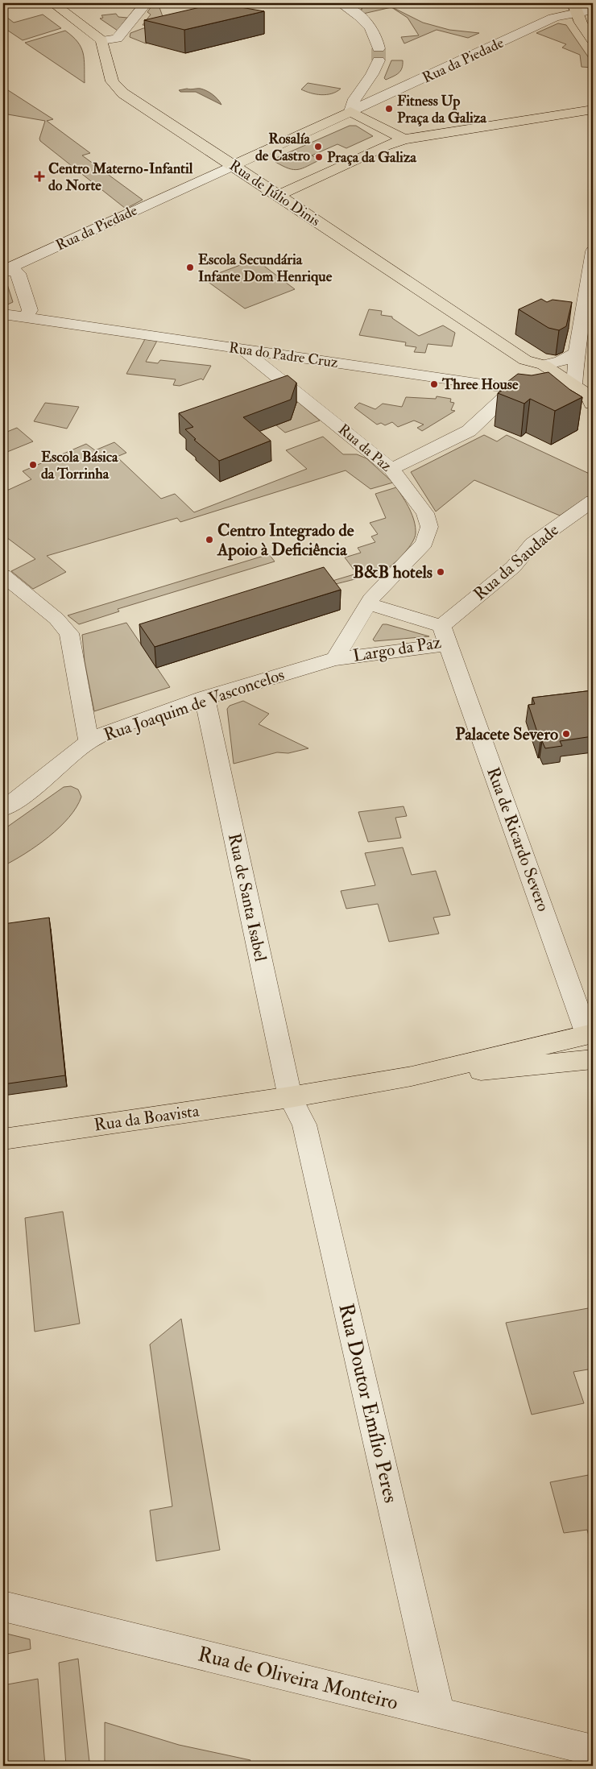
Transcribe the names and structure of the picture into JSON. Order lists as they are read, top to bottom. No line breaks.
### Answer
{"streets":{"main road":["Rua de Júlio Dinis","Rua da Boavista"],"street":["Rua da Piedade","Rua do Padre Cruz","Rua da Paz","Rua da Saudade","Largo da Paz","Rua Joaquim de Vasconcelos","Rua de Ricardo Severo","Rua de Santa Isabel","Rua Doutor Emílio Peres","Rua de Oliveira Monteiro"]},"crossings":[["Rua da Piedade","Rua de Júlio Dinis"],["Rua de Júlio Dinis","Rua do Padre Cruz"],["Rua do Padre Cruz","Rua da Paz"],["Rua da Paz","Largo da Paz"],["Rua da Saudade","Largo da Paz"],["Rua da Saudade","Rua de Ricardo Severo"],["Largo da Paz","Rua Joaquim de Vasconcelos"],["Largo da Paz","Rua de Ricardo Severo"],["Rua Joaquim de Vasconcelos","Rua de Santa Isabel"],["Rua de Santa Isabel","Rua da Boavista"],["Rua de Santa Isabel","Rua Doutor Emílio Peres"],["Rua da Boavista","Rua Doutor Emílio Peres"],["Rua Doutor Emílio Peres","Rua de Oliveira Monteiro"]],"places":{"other":["Fitness Up Praça da Galiza","Rosalía de Castro","Praça da Galiza","Escola Secundária Infante Dom Henrique","Three House","Escola Básica da Torrinha","Centro Integrado de Apoio à Deficiência","B&B hotels","Palacete Severo"],"health":["Centro Materno-Infantil do Norte"]}}
